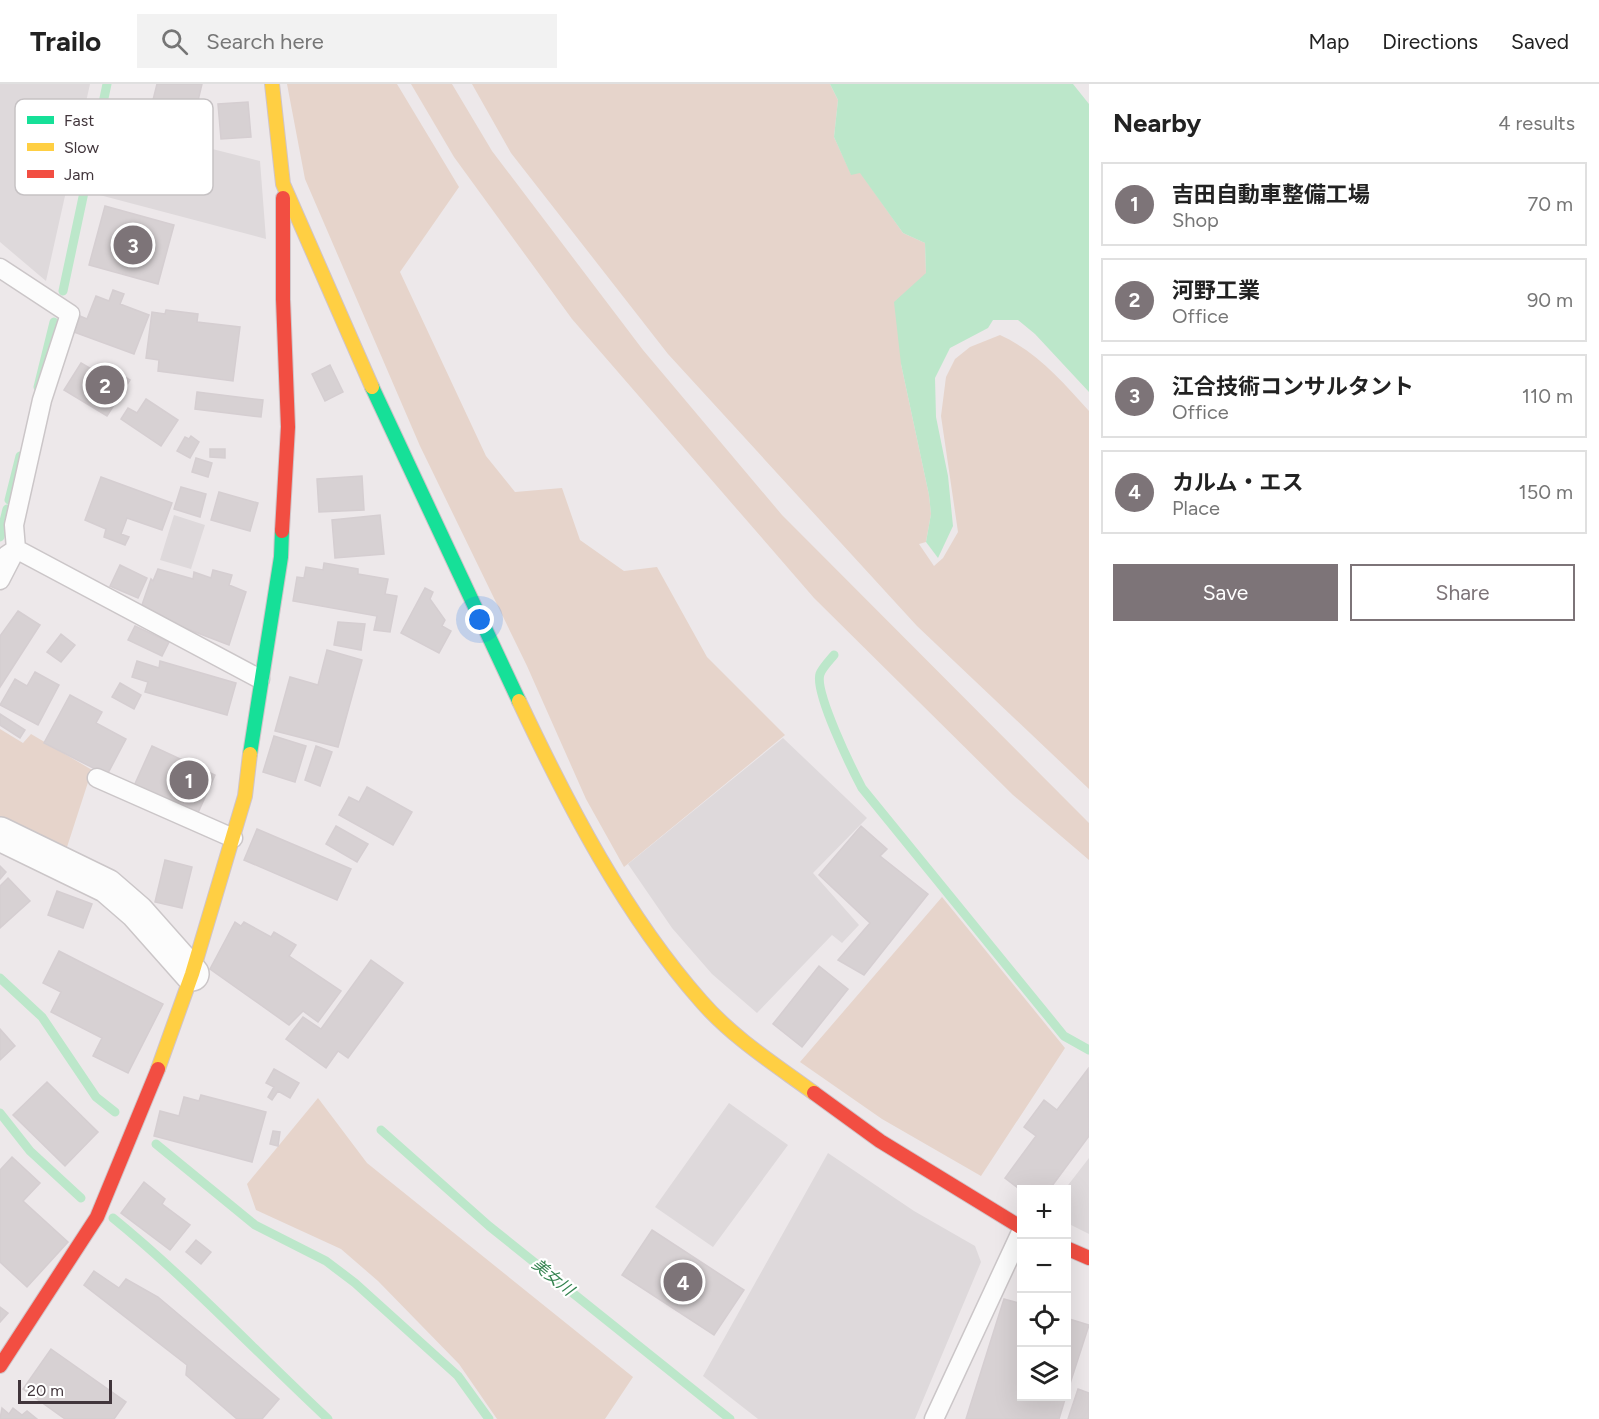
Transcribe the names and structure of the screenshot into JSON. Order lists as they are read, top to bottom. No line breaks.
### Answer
{"water":["美女川"],"legend":["Fast","Slow","Jam"],"scale_bar":"20 m","page":{"header":"Trailo","search":"Search here","nav":["Map","Directions","Saved"],"heading":["Nearby","4 results"],"list":[{"mark":"1","name":"吉田自動車整備工場","note":"Shop","value":"70 m"},{"mark":"2","name":"河野工業","note":"Office","value":"90 m"},{"mark":"3","name":"江合技術コンサルタント","note":"Office","value":"110 m"},{"mark":"4","name":"カルム・エス","note":"Place","value":"150 m"}],"pins":["3","2","1","4"],"buttons":["Save","Share"],"map_buttons":["+","−"],"scale":"20 m"}}
